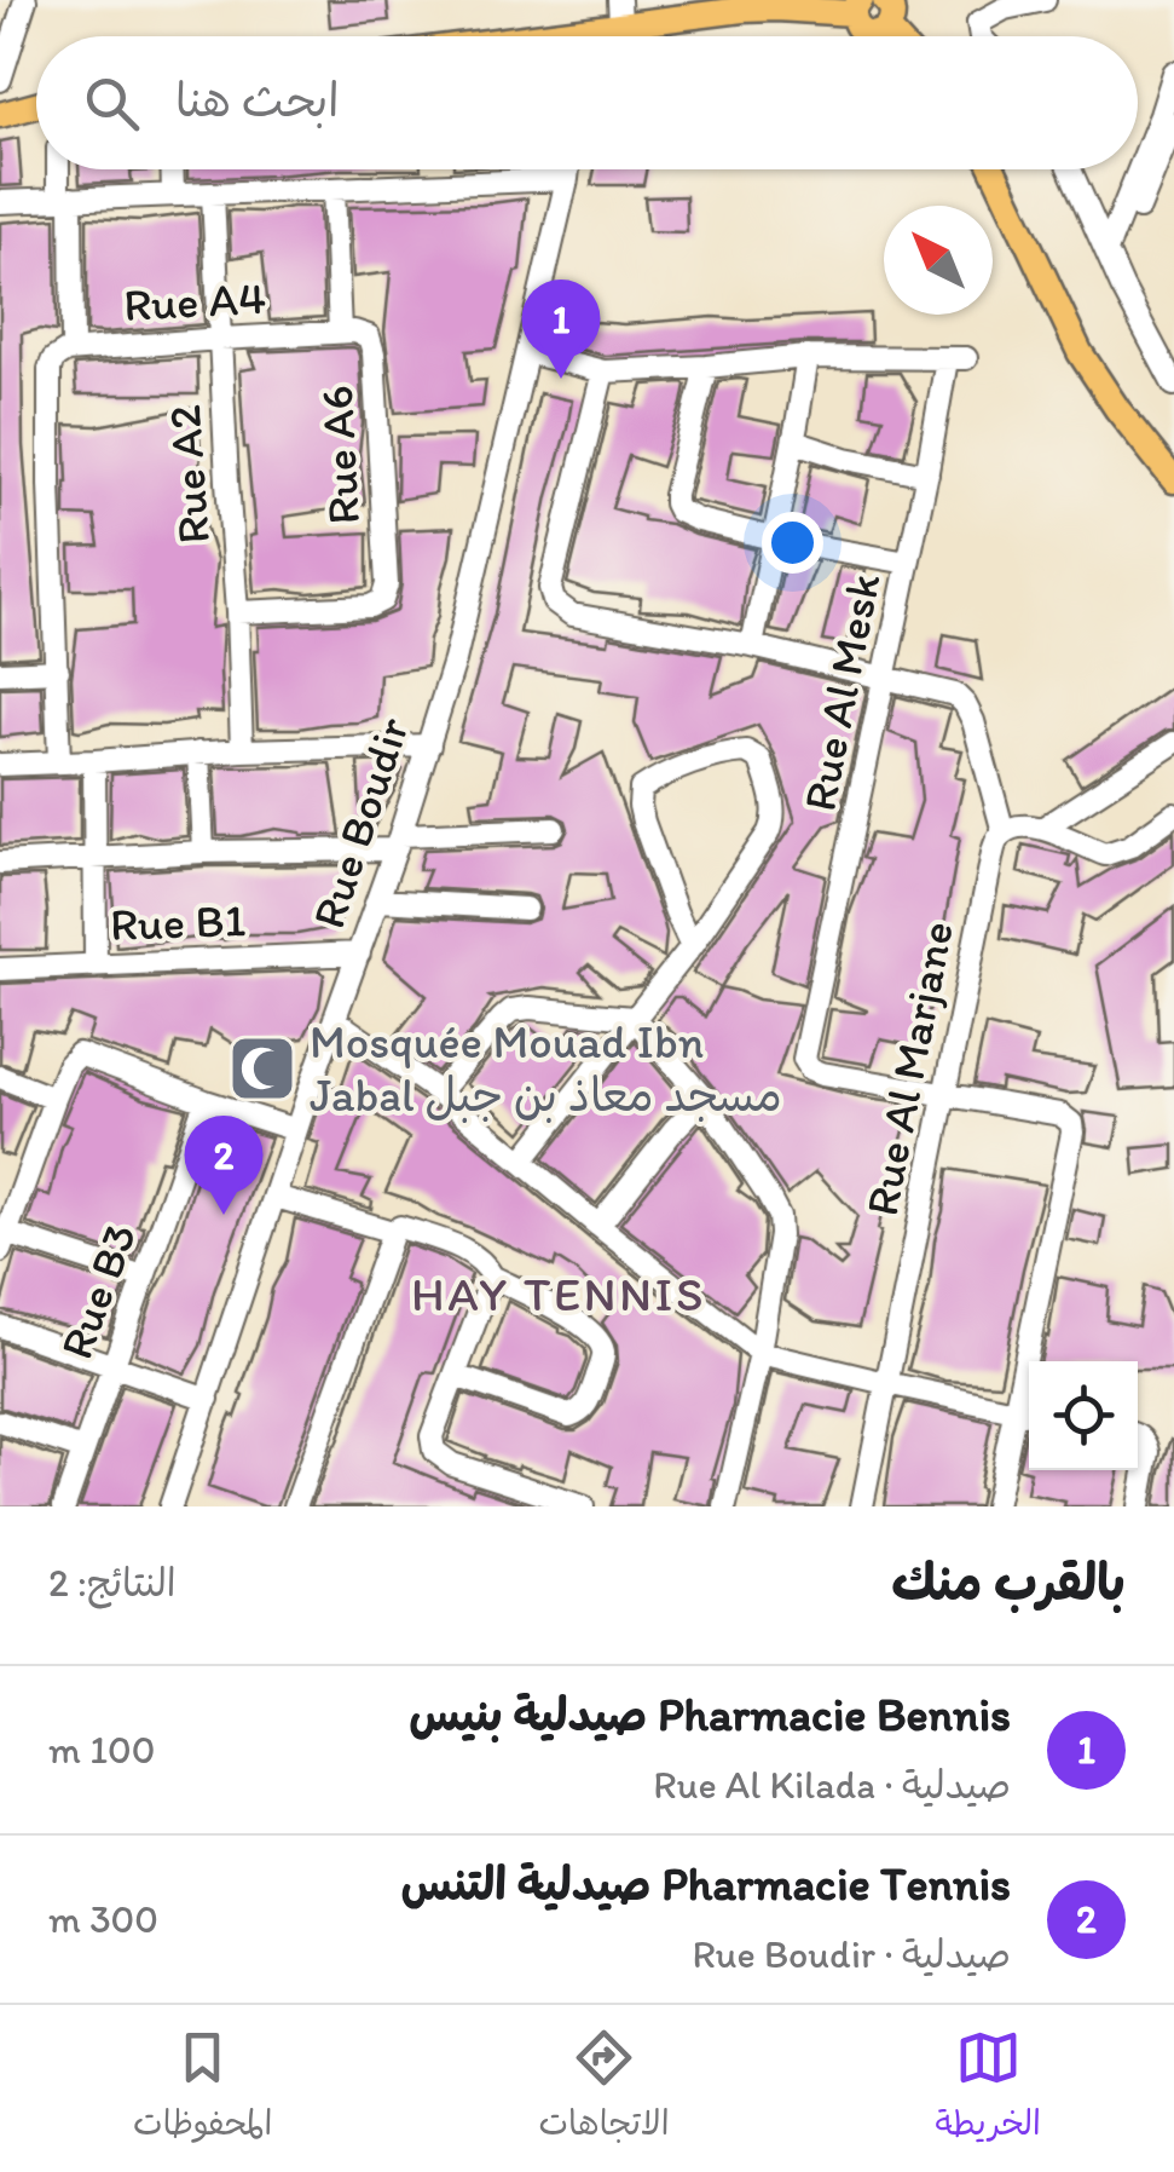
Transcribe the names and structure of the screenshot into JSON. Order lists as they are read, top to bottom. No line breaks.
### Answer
{"streets":{"street":["Rue A4","Rue A6","Rue A2","Rue Al Mesk","Rue Boudir","Rue B1","Rue Al Marjane","Rue B3"]},"crossings":[["Rue A4","Rue A6"],["Rue A4","Rue A2"],["Rue A6","Rue A2"],["Rue Al Mesk","Rue Al Marjane"],["Rue Boudir","Rue B1"]],"districts":["HAY TENNIS"],"places":{"mosque":["Mosquée Mouad Ibn Jabal مسجد معاذ بن جبل"]},"north":"top left","page":{"search":"ابحث هنا","pins":["1","2"],"heading":["بالقرب منك","النتائج: 2"],"list":[{"mark":"1","name":"Pharmacie Bennis صيدلية بنيس","note":"صيدلية · Rue Al Kilada","value":"100 m"},{"mark":"2","name":"Pharmacie Tennis صيدلية التنس","note":"صيدلية · Rue Boudir","value":"300 m"}],"nav":["الخريطة","الاتجاهات","المحفوظات"]}}
